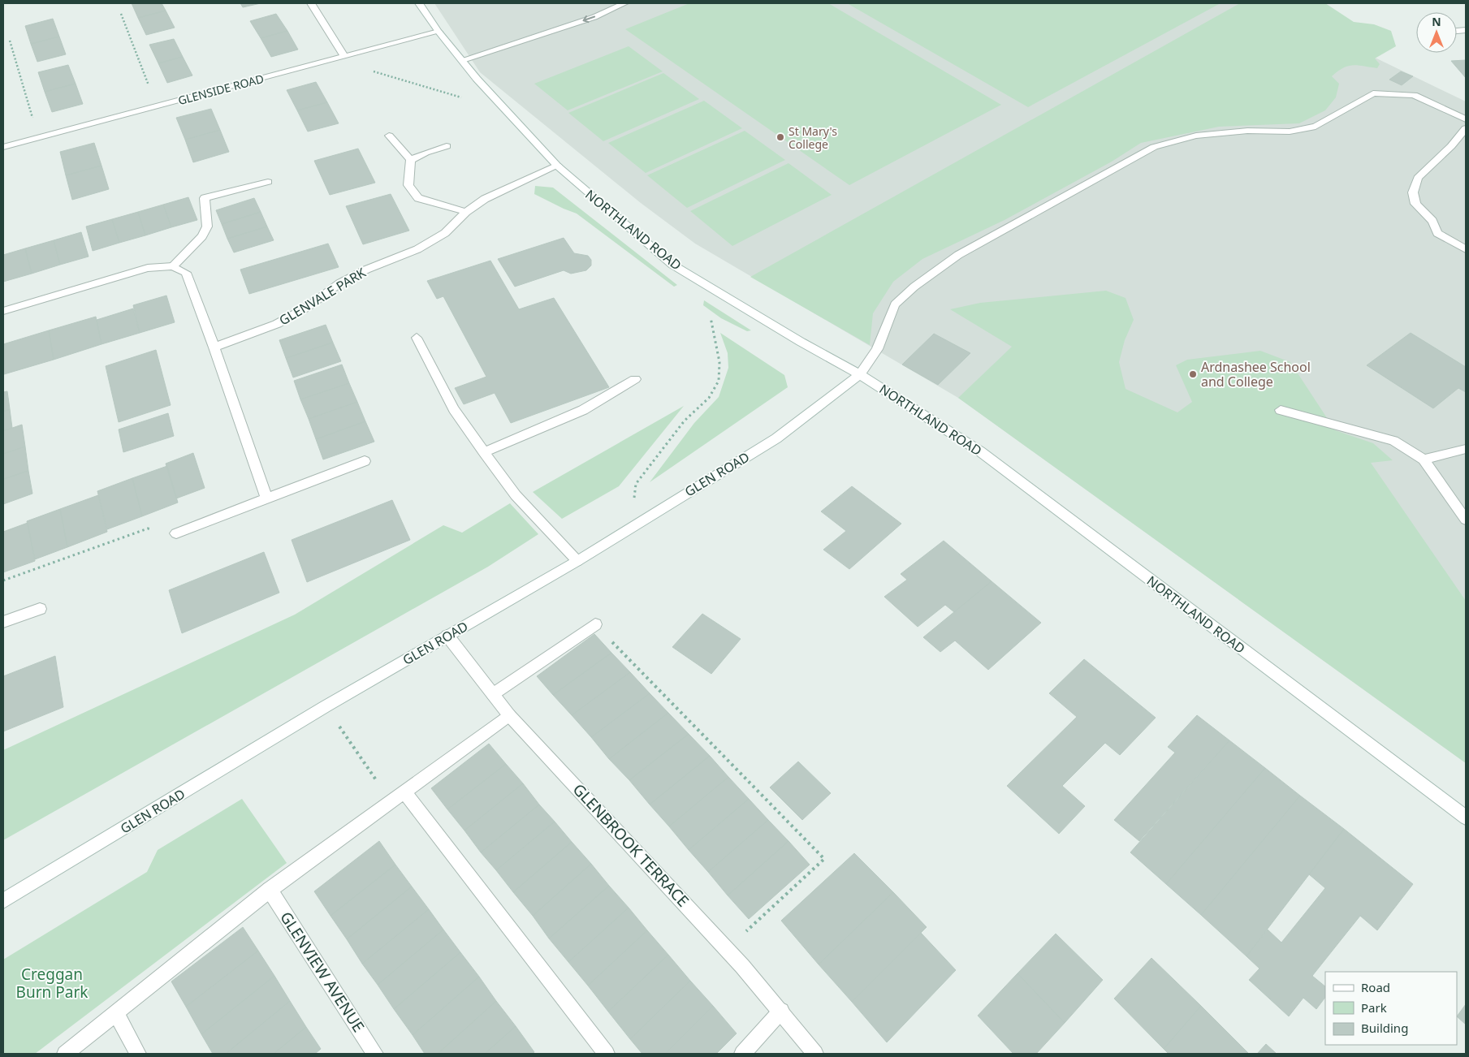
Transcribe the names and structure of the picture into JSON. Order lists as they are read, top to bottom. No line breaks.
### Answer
{"streets":{"street":["GLENSIDE ROAD","NORTHLAND ROAD","GLENVALE PARK","GLEN ROAD","GLENBROOK TERRACE","GLENVIEW AVENUE"]},"crossings":[["GLENSIDE ROAD","NORTHLAND ROAD"],["NORTHLAND ROAD","GLENVALE PARK"],["NORTHLAND ROAD","GLEN ROAD"],["GLEN ROAD","GLENBROOK TERRACE"]],"parks":["Creggan Burn Park"],"places":["St Mary's College","Ardnashee School and College"],"legend":["Road","Park","Building"],"north":"top"}
